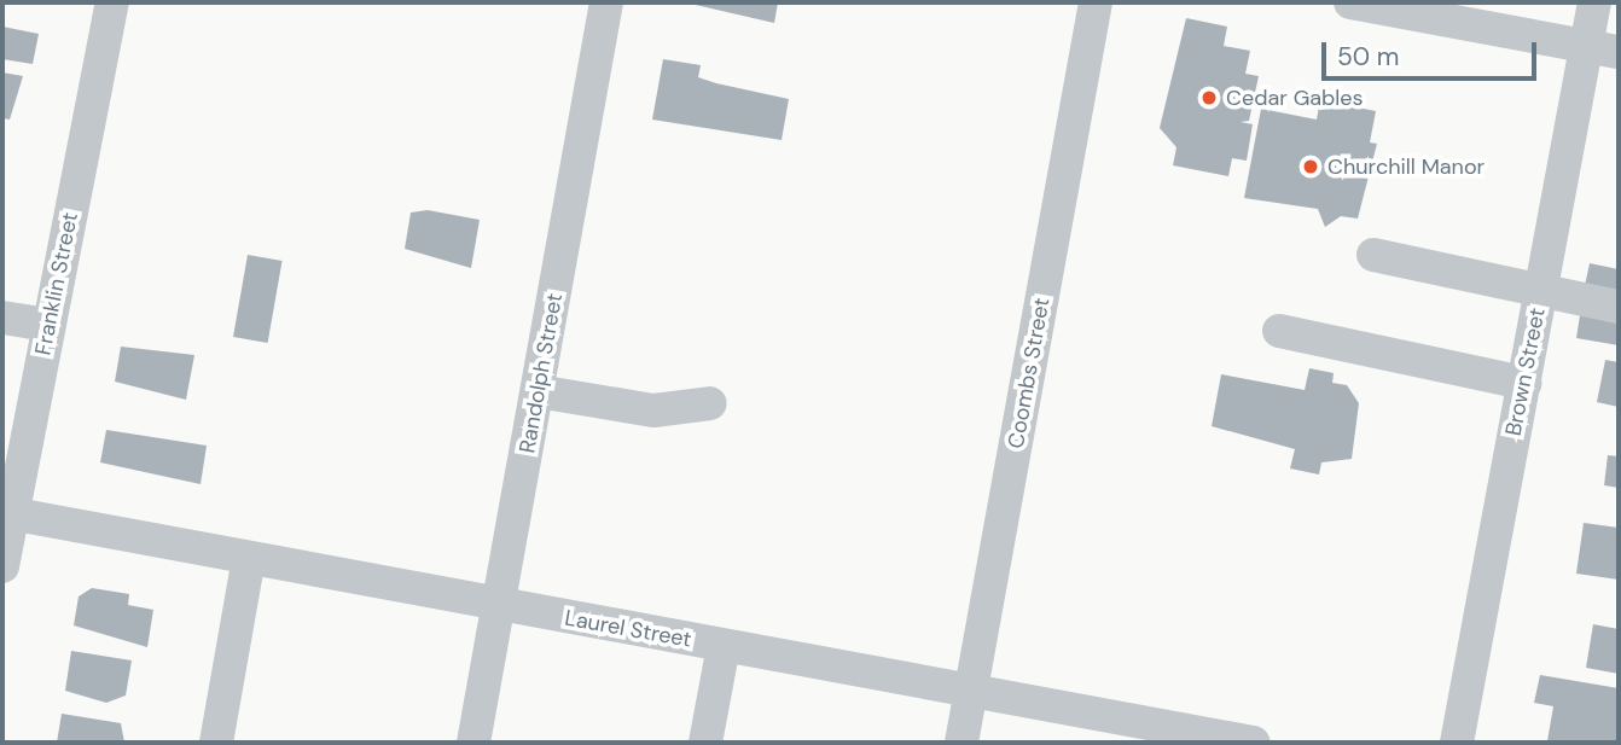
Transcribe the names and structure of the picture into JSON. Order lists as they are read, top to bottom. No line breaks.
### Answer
{"streets":{"street":["Franklin Street","Brown Street","Randolph Street","Coombs Street","Laurel Street"]},"crossings":[["Franklin Street","Laurel Street"],["Randolph Street","Laurel Street"],["Coombs Street","Laurel Street"]],"places":["Cedar Gables","Churchill Manor"],"scale_bar":"50 m"}
